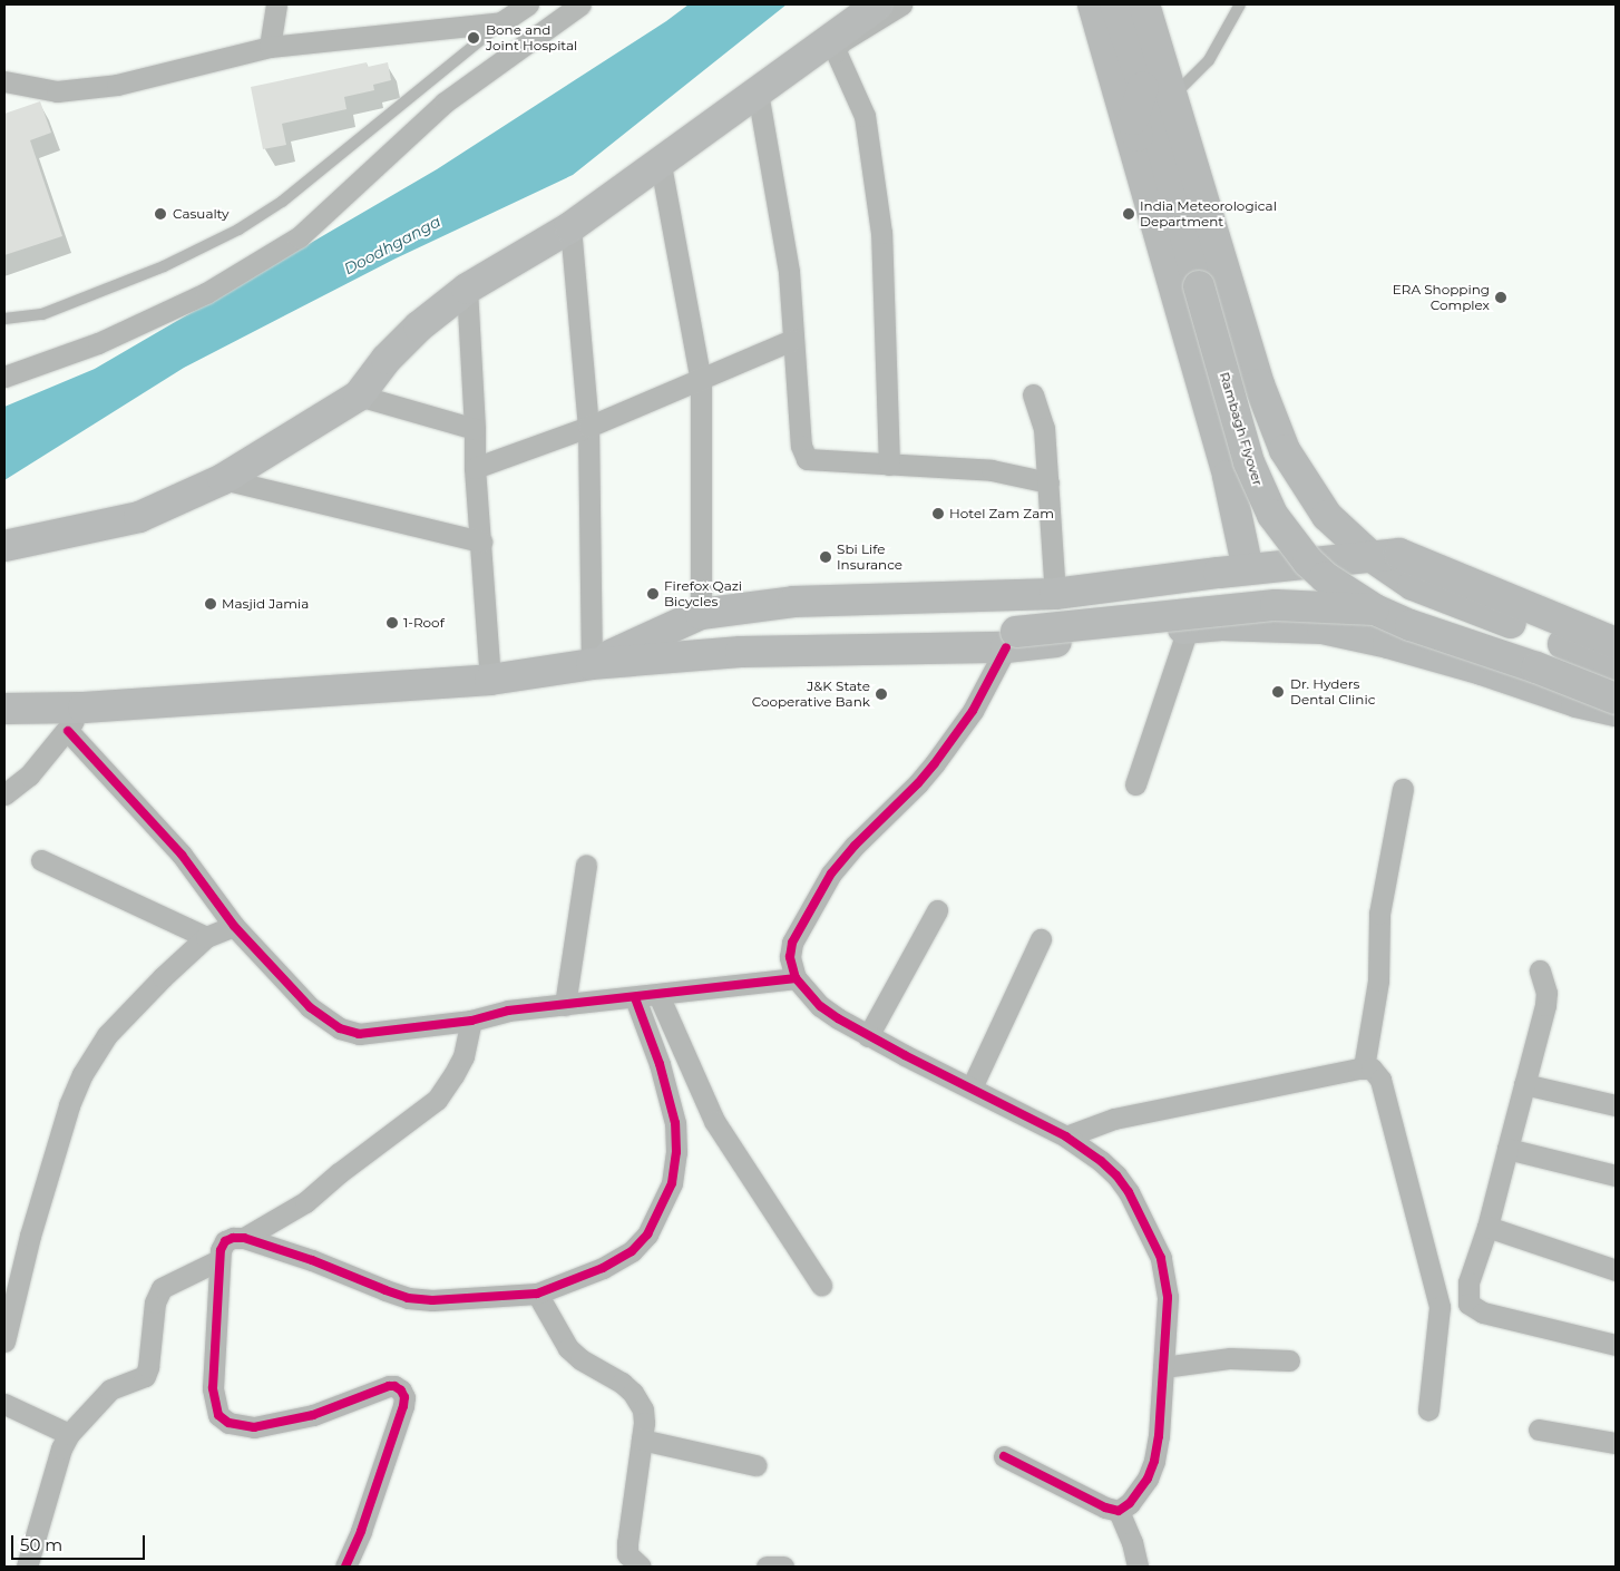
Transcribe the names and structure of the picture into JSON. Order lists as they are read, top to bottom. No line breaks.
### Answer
{"streets":{"main road":["Rambagh Flyover"]},"water":["Doodhganga"],"places":["Bone and Joint Hospital","Casualty","India Meteorological Department","ERA Shopping Complex","Hotel Zam Zam","Sbi Life Insurance","Firefox Qazi Bicycles","Masjid Jamia","1-Roof","Dr. Hyders Dental Clinic","J&K State Cooperative Bank"],"scale_bar":"50 m"}
